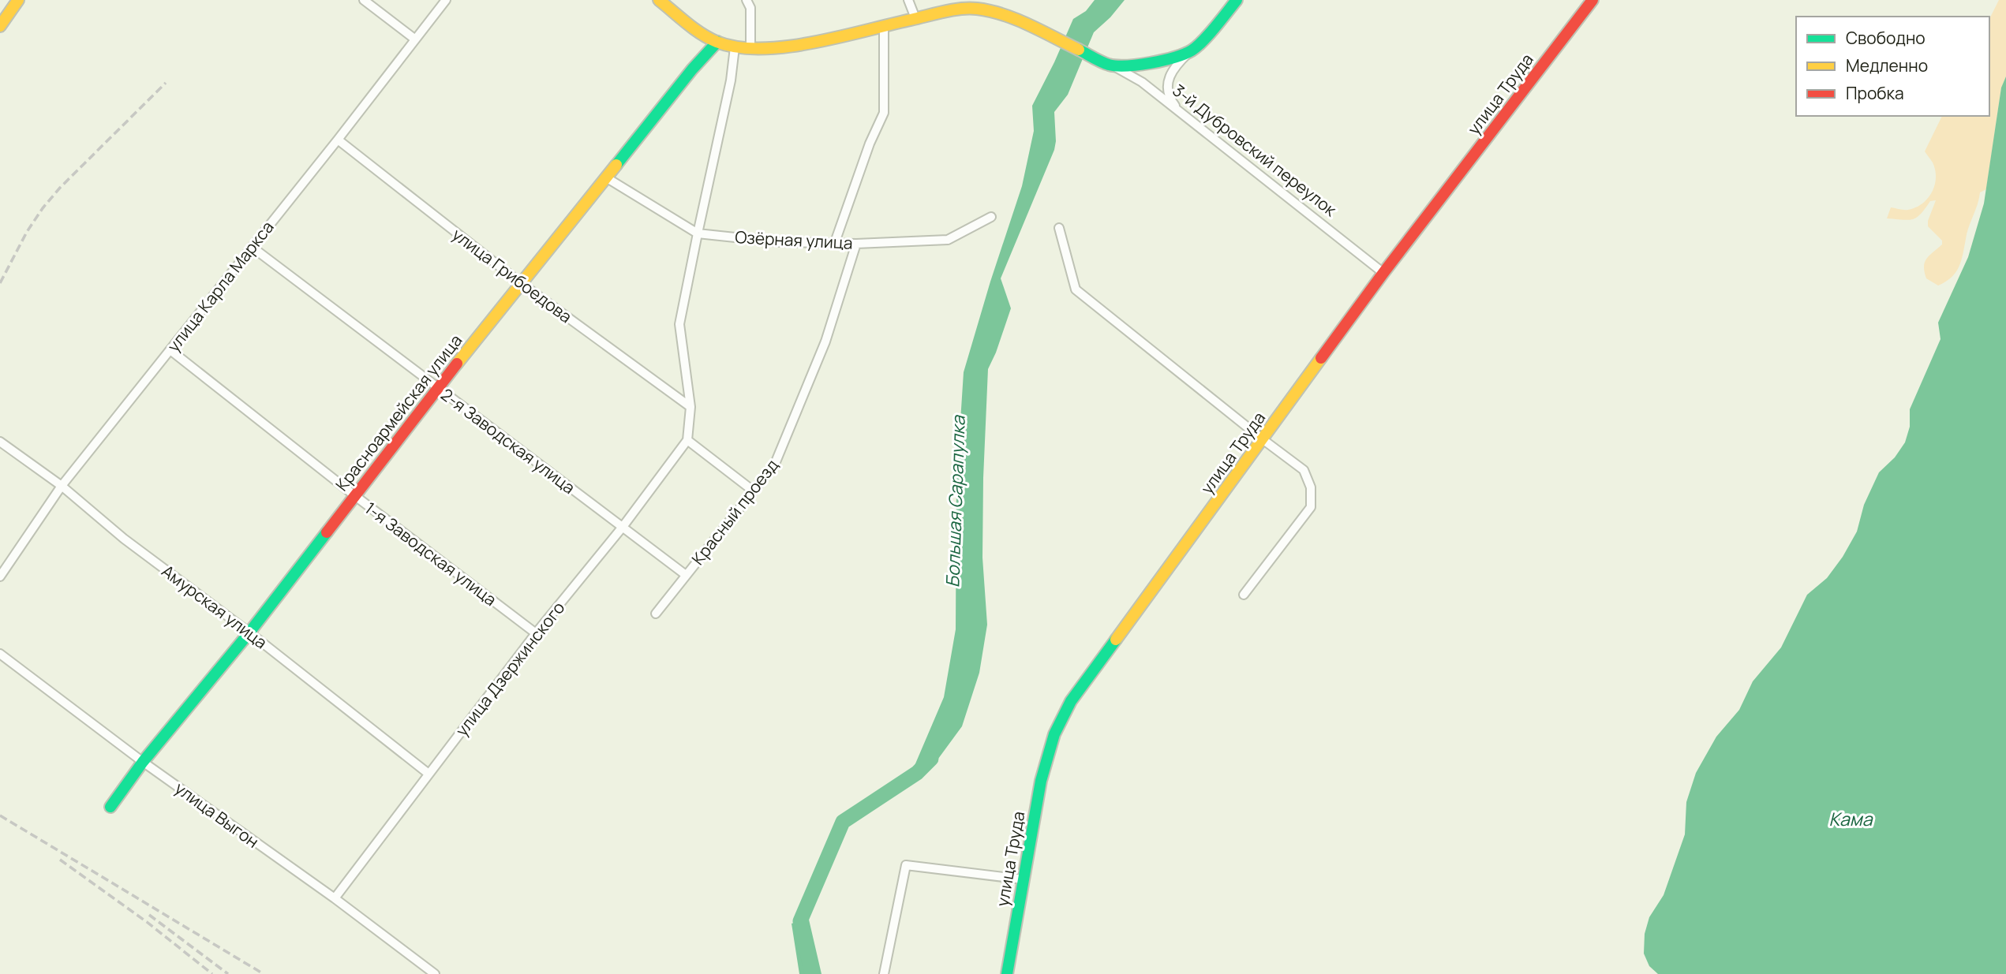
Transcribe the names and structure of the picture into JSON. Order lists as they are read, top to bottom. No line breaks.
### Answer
{"streets":{"street":["улица Труда","3-й Дубровский переулок","Озёрная улица","улица Грибоедова","улица Карла Маркса","Красноармейская улица","2-я Заводская улица","Красный проезд","1-я Заводская улица","Амурская улица","улица Дзержинского","улица Выгон"]},"crossings":[["улица Труда","3-й Дубровский переулок"],["Озёрная улица","Красноармейская улица"],["Озёрная улица","Красный проезд"],["улица Грибоедова","улица Карла Маркса"],["улица Грибоедова","Красноармейская улица"],["улица Карла Маркса","2-я Заводская улица"],["улица Карла Маркса","1-я Заводская улица"],["улица Карла Маркса","Амурская улица"],["Красноармейская улица","2-я Заводская улица"],["Красноармейская улица","1-я Заводская улица"],["Красноармейская улица","Амурская улица"],["Красноармейская улица","улица Выгон"],["2-я Заводская улица","Красный проезд"],["2-я Заводская улица","улица Дзержинского"],["1-я Заводская улица","улица Дзержинского"],["Амурская улица","улица Дзержинского"],["улица Дзержинского","улица Выгон"]],"water":["Большая Сарапулка","Кама"],"legend":["Свободно","Медленно","Пробка"]}
